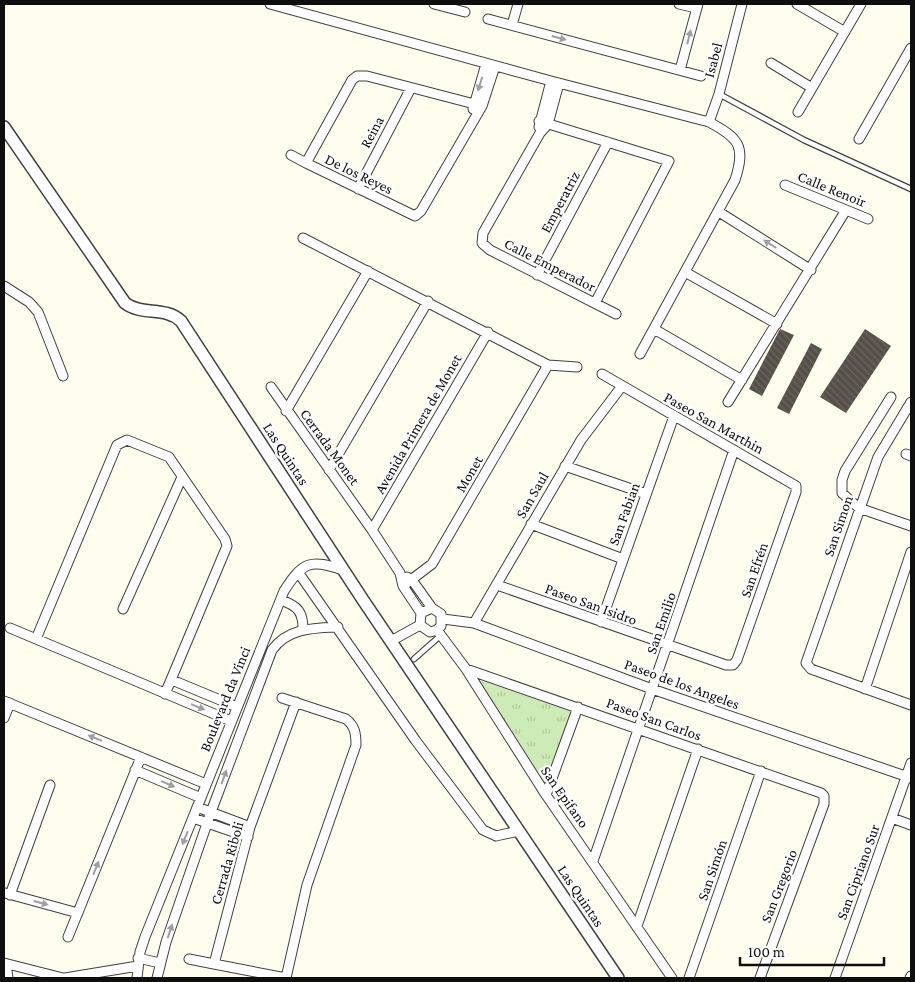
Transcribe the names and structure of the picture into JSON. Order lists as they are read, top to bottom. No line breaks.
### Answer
{"streets":{"street":["Isabel","Reina","De los Reyes","Calle Renoir","Emperatriz","Calle Emperador","Paseo San Marthin","Avenida Primera de Monet","Cerrada Monet","Las Quintas","Monet","San Saul","San Fabian","San Simon","San Efrén","Paseo San Isidro","San Emilio","Paseo de los Angeles","Boulevard da Vinci","Paseo San Carlos","San Epifano","Cerrada Riboli","San Simón","San Cipriano Sur","San Gregorio"]},"crossings":[["Reina","De los Reyes"],["Emperatriz","Calle Emperador"],["Paseo San Marthin","San Saul"],["Paseo San Marthin","San Fabian"],["Paseo San Marthin","San Efrén"],["Paseo San Marthin","San Emilio"],["Avenida Primera de Monet","Cerrada Monet"],["San Saul","Paseo San Isidro"],["San Saul","Paseo de los Angeles"],["San Fabian","Paseo San Isidro"],["San Efrén","Paseo San Isidro"],["Paseo San Isidro","San Emilio"],["San Emilio","Paseo de los Angeles"],["San Emilio","Paseo San Carlos"],["San Emilio","San Epifano"],["Paseo de los Angeles","San Epifano"],["Paseo de los Angeles","San Cipriano Sur"],["Paseo San Carlos","San Epifano"],["Paseo San Carlos","San Simón"],["Paseo San Carlos","San Gregorio"]],"scale_bar":"100 m"}
